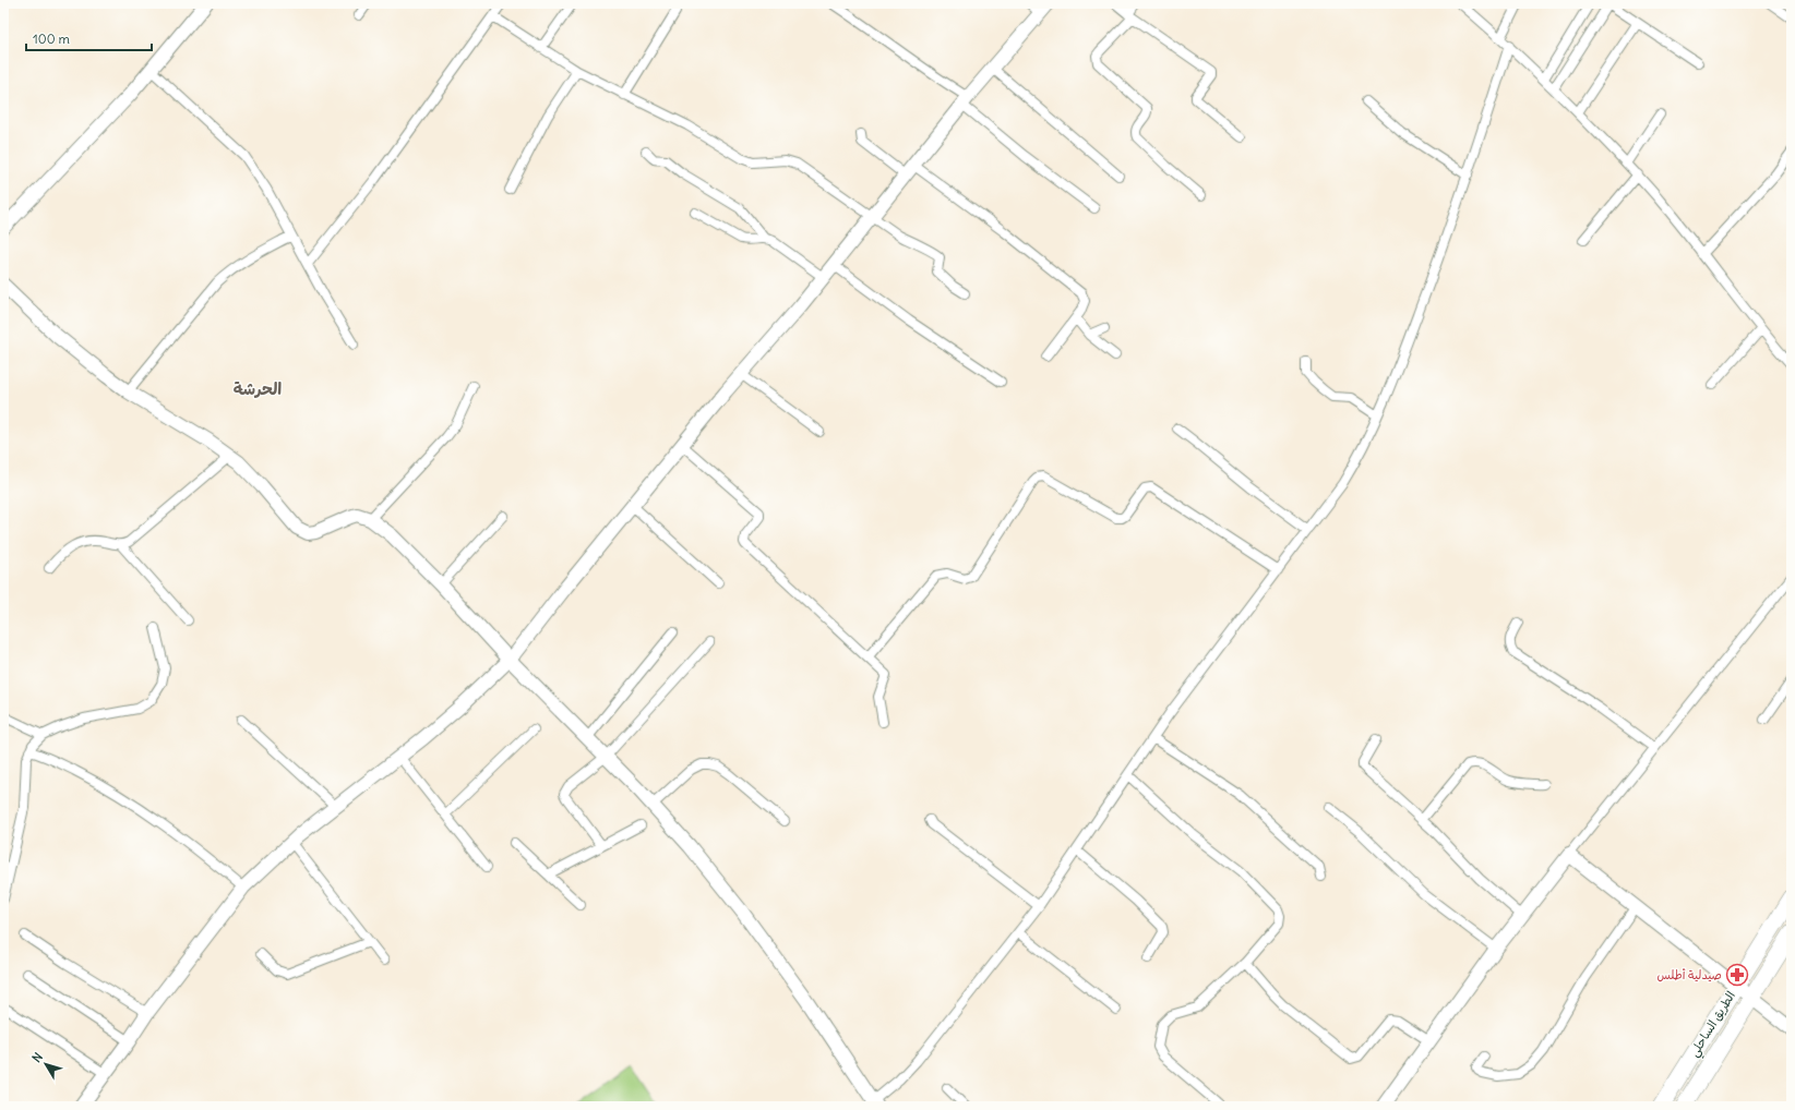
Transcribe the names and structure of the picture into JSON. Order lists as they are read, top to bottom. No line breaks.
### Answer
{"streets":{"highway":["الطريق الساحلي"]},"districts":["الحرشة"],"places":{"pharmacy":["صيدلية أطلس"]},"scale_bar":"100 m","north":"top left"}
